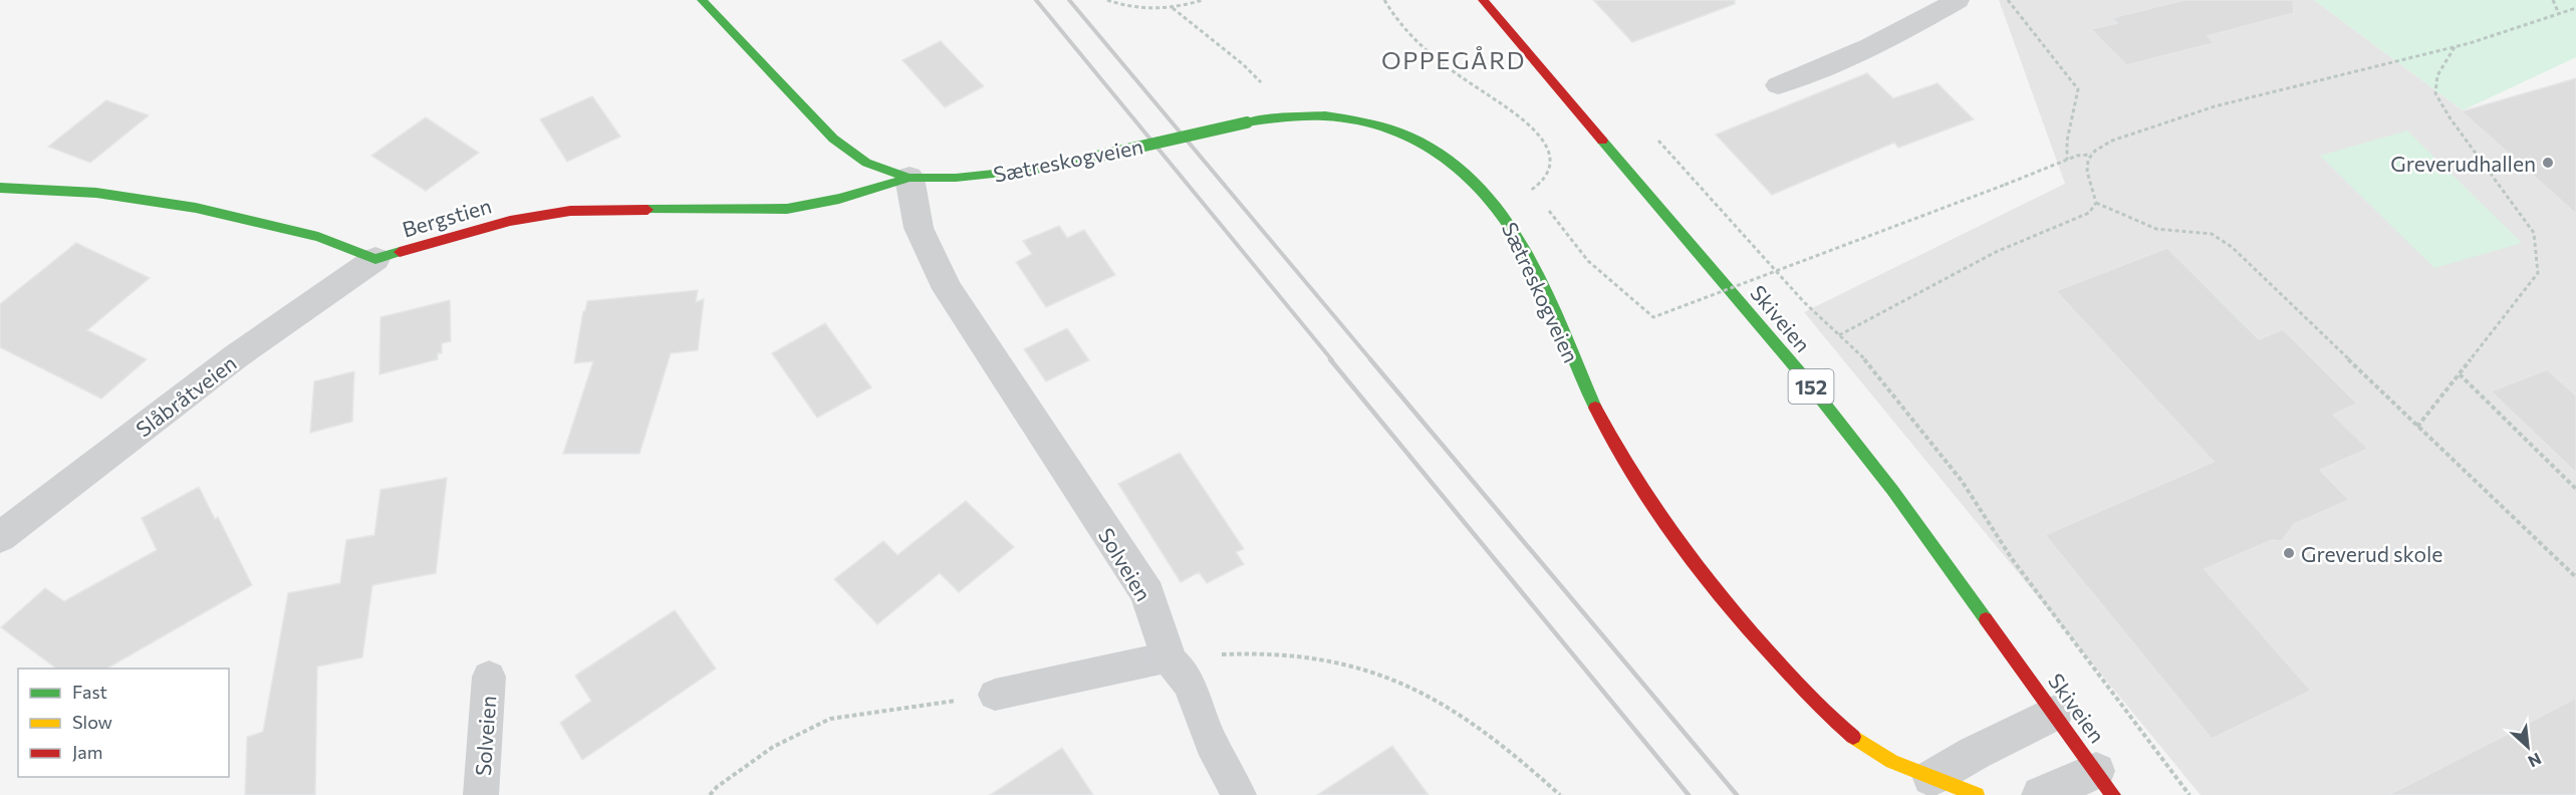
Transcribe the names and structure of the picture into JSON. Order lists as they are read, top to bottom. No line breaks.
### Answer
{"streets":{"street":["Sætreskogveien","Bergstien","Skiveien","152","Slåbråtveien","Solveien"]},"crossings":[["Sætreskogveien","Bergstien"],["Sætreskogveien","Solveien"],["Bergstien","Slåbråtveien"],["Bergstien","Solveien"]],"districts":["OPPEGÅRD"],"places":["Greverudhallen","Greverud skole"],"legend":["Fast","Slow","Jam"],"north":"bottom right"}
